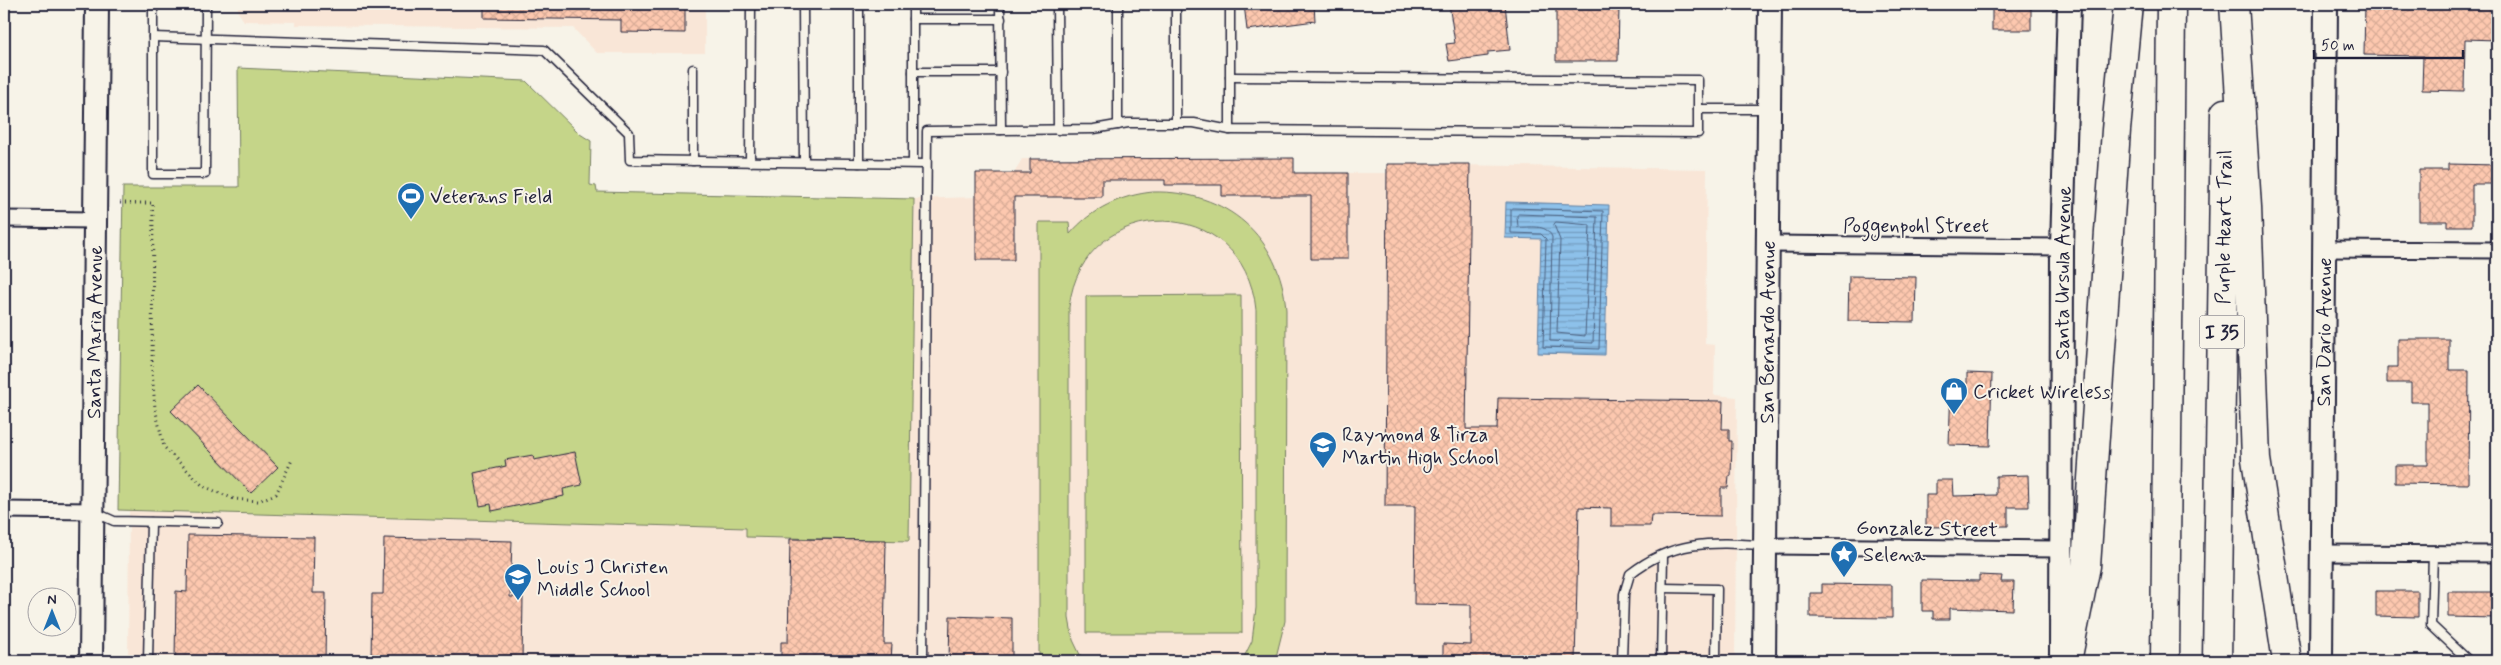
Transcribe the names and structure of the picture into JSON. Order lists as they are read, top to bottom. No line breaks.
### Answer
{"streets":{"highway":["Purple Heart Trail","I 35"],"main road":["Santa Ursula Avenue","San Dario Avenue","Santa Maria Avenue","San Bernardo Avenue"],"street":["Poggenpohl Street","Gonzalez Street"]},"crossings":[["Poggenpohl Street","Santa Ursula Avenue"],["Poggenpohl Street","San Bernardo Avenue"],["Santa Ursula Avenue","Gonzalez Street"],["San Bernardo Avenue","Gonzalez Street"]],"places":{"sports":["Veterans Field"],"shop":["Cricket Wireless"],"school or university":["Raymond & Tirza Martin High School","Louis J Christen Middle School"],"place":["Selena"]},"scale_bar":"50 m","north":"top"}
